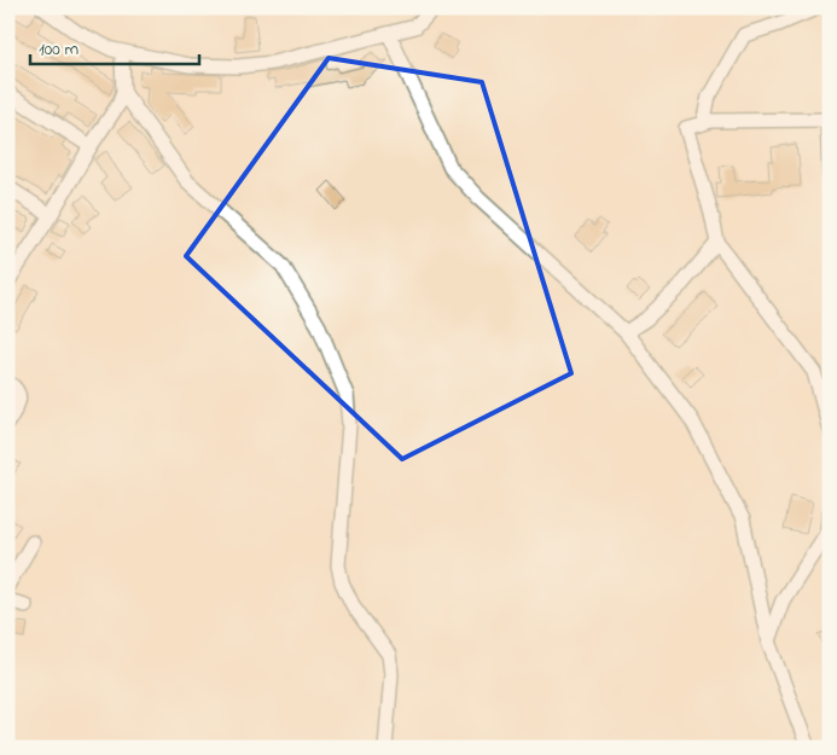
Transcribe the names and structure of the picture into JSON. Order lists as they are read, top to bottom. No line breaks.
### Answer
{"scale_bar":"100 m"}
